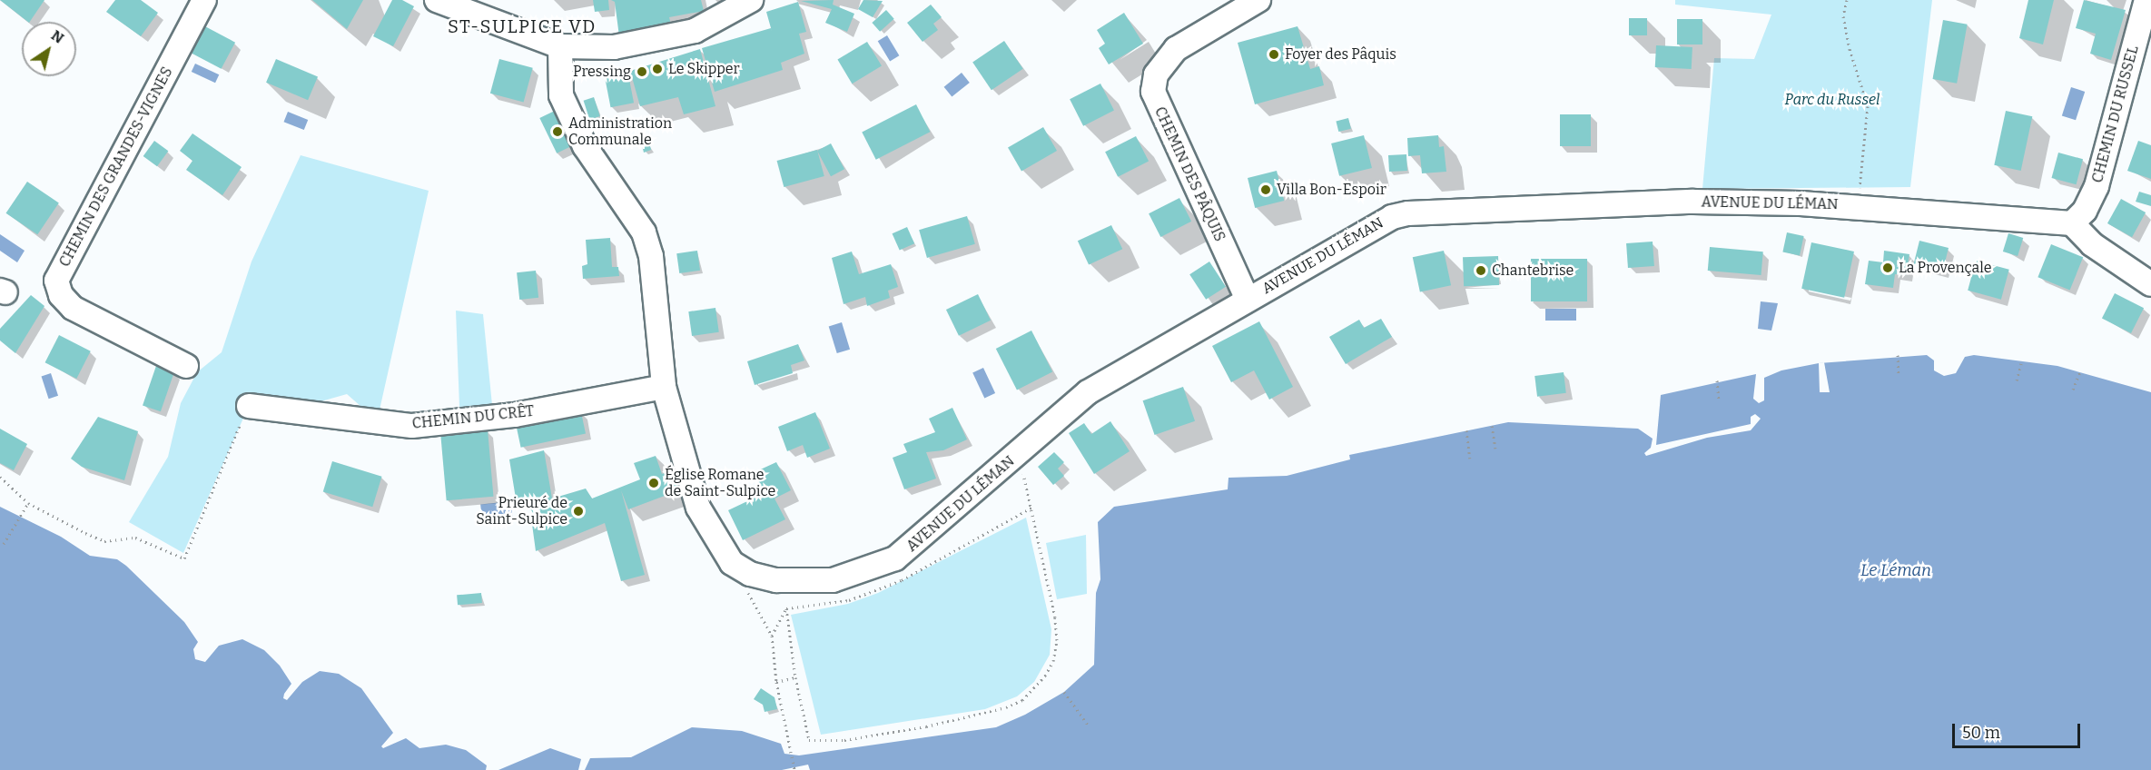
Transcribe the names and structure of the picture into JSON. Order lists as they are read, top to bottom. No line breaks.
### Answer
{"streets":{"street":["CHEMIN DU RUSSEL","CHEMIN DES GRANDES-VIGNES","CHEMIN DES PÂQUIS","AVENUE DU LÉMAN","CHEMIN DU CRÊT"]},"crossings":[["CHEMIN DU RUSSEL","AVENUE DU LÉMAN"],["CHEMIN DES PÂQUIS","AVENUE DU LÉMAN"],["AVENUE DU LÉMAN","CHEMIN DU CRÊT"]],"districts":["ST-SULPICE VD"],"water":["Le Léman"],"parks":["Parc du Russel"],"places":["Foyer des Pâquis","Le Skipper","Pressing","Administration Communale","Villa Bon-Espoir","La Provençale","Chantebrise","Église Romane de Saint-Sulpice","Prieuré de Saint-Sulpice"],"scale_bar":"50 m","north":"top right"}
